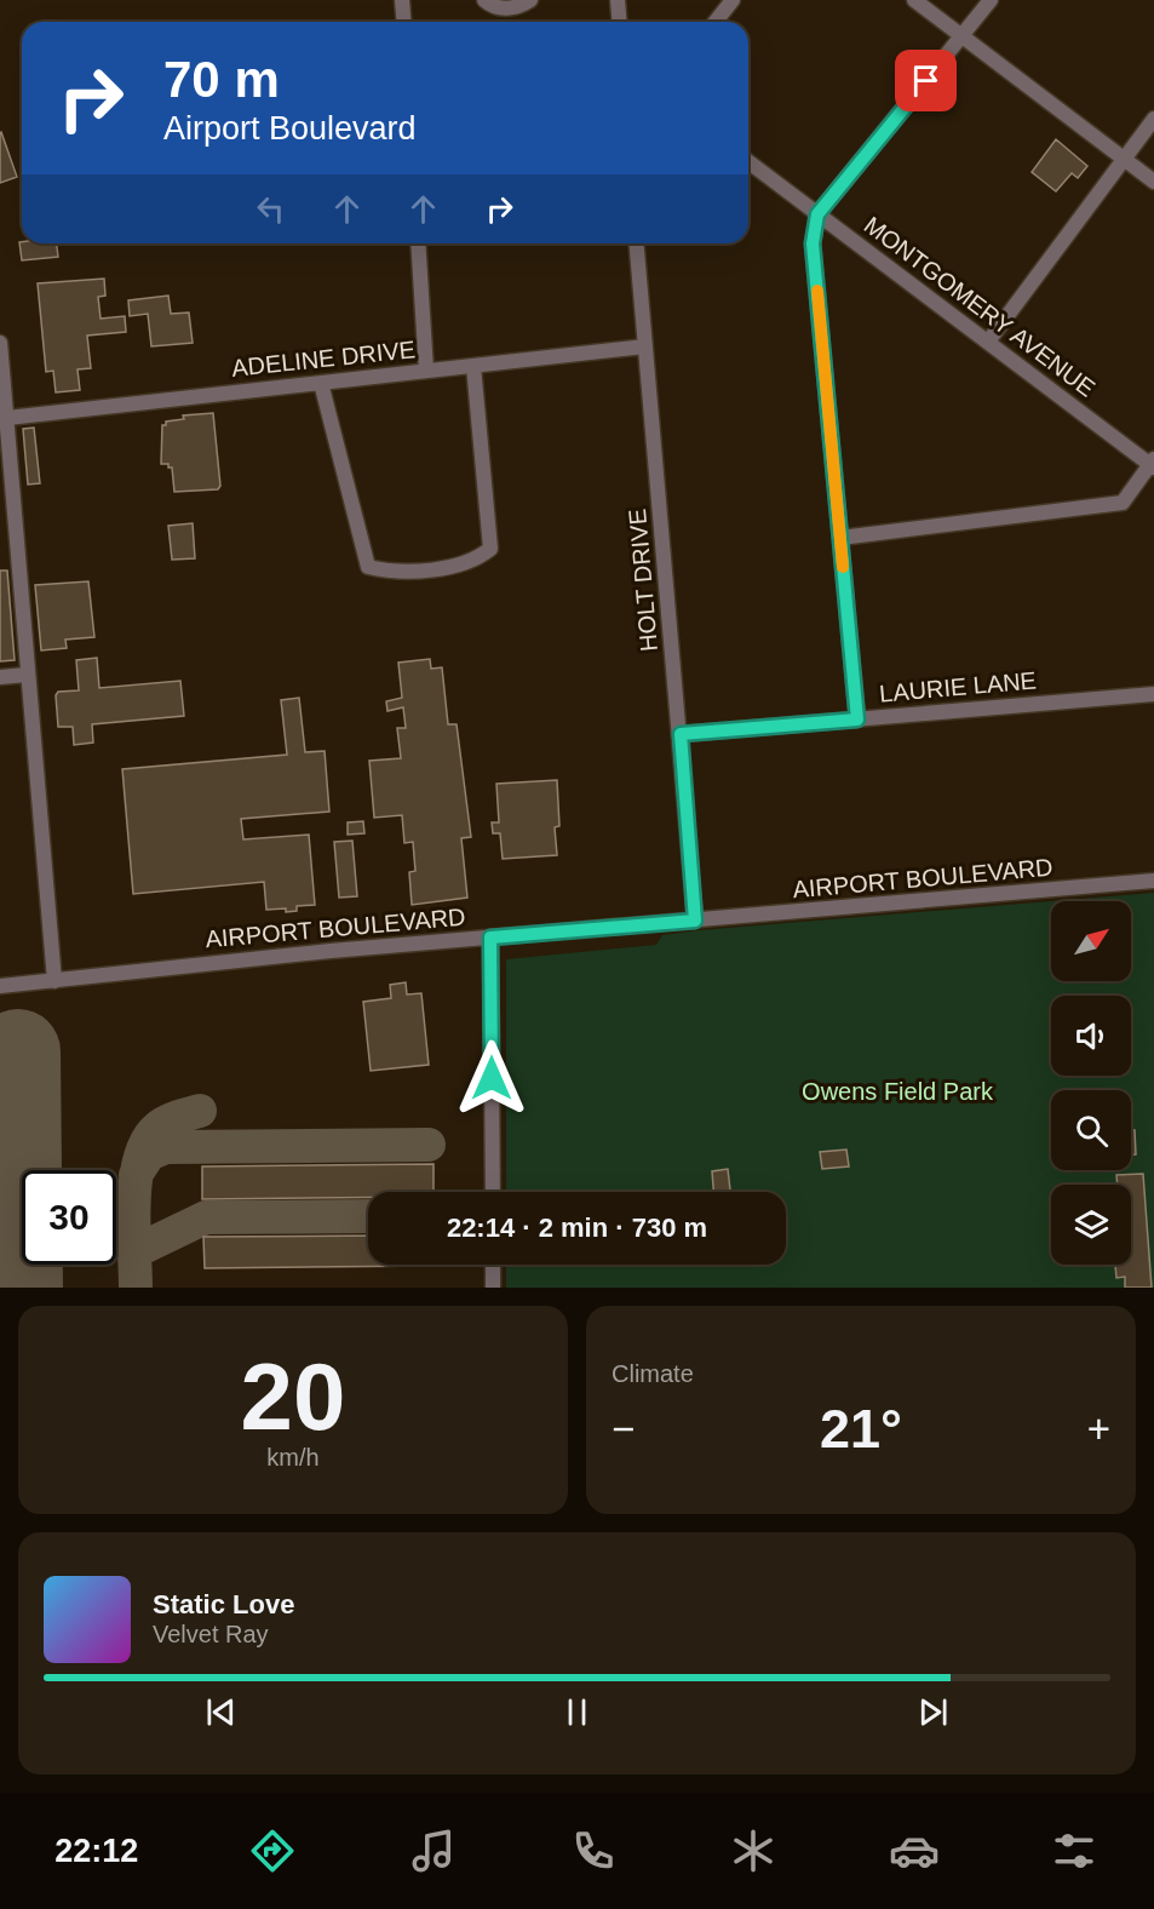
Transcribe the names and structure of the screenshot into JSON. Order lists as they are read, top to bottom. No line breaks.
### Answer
{"streets":{"street":["MONTGOMERY AVENUE","ADELINE DRIVE","HOLT DRIVE","LAURIE LANE","AIRPORT BOULEVARD"]},"crossings":[["ADELINE DRIVE","HOLT DRIVE"],["HOLT DRIVE","LAURIE LANE"],["HOLT DRIVE","AIRPORT BOULEVARD"]],"parks":["Owens Field Park"],"north":"top right","page":{"turn":["70 m","Airport Boulevard"],"limit":"30","trip":"22:14 · 2 min · 730 m","tile":[["20","km/h"],"Climate"],"heat":["−","21°","+"],"song":["Static Love","Velvet Ray"],"tabs":"22:12"}}
